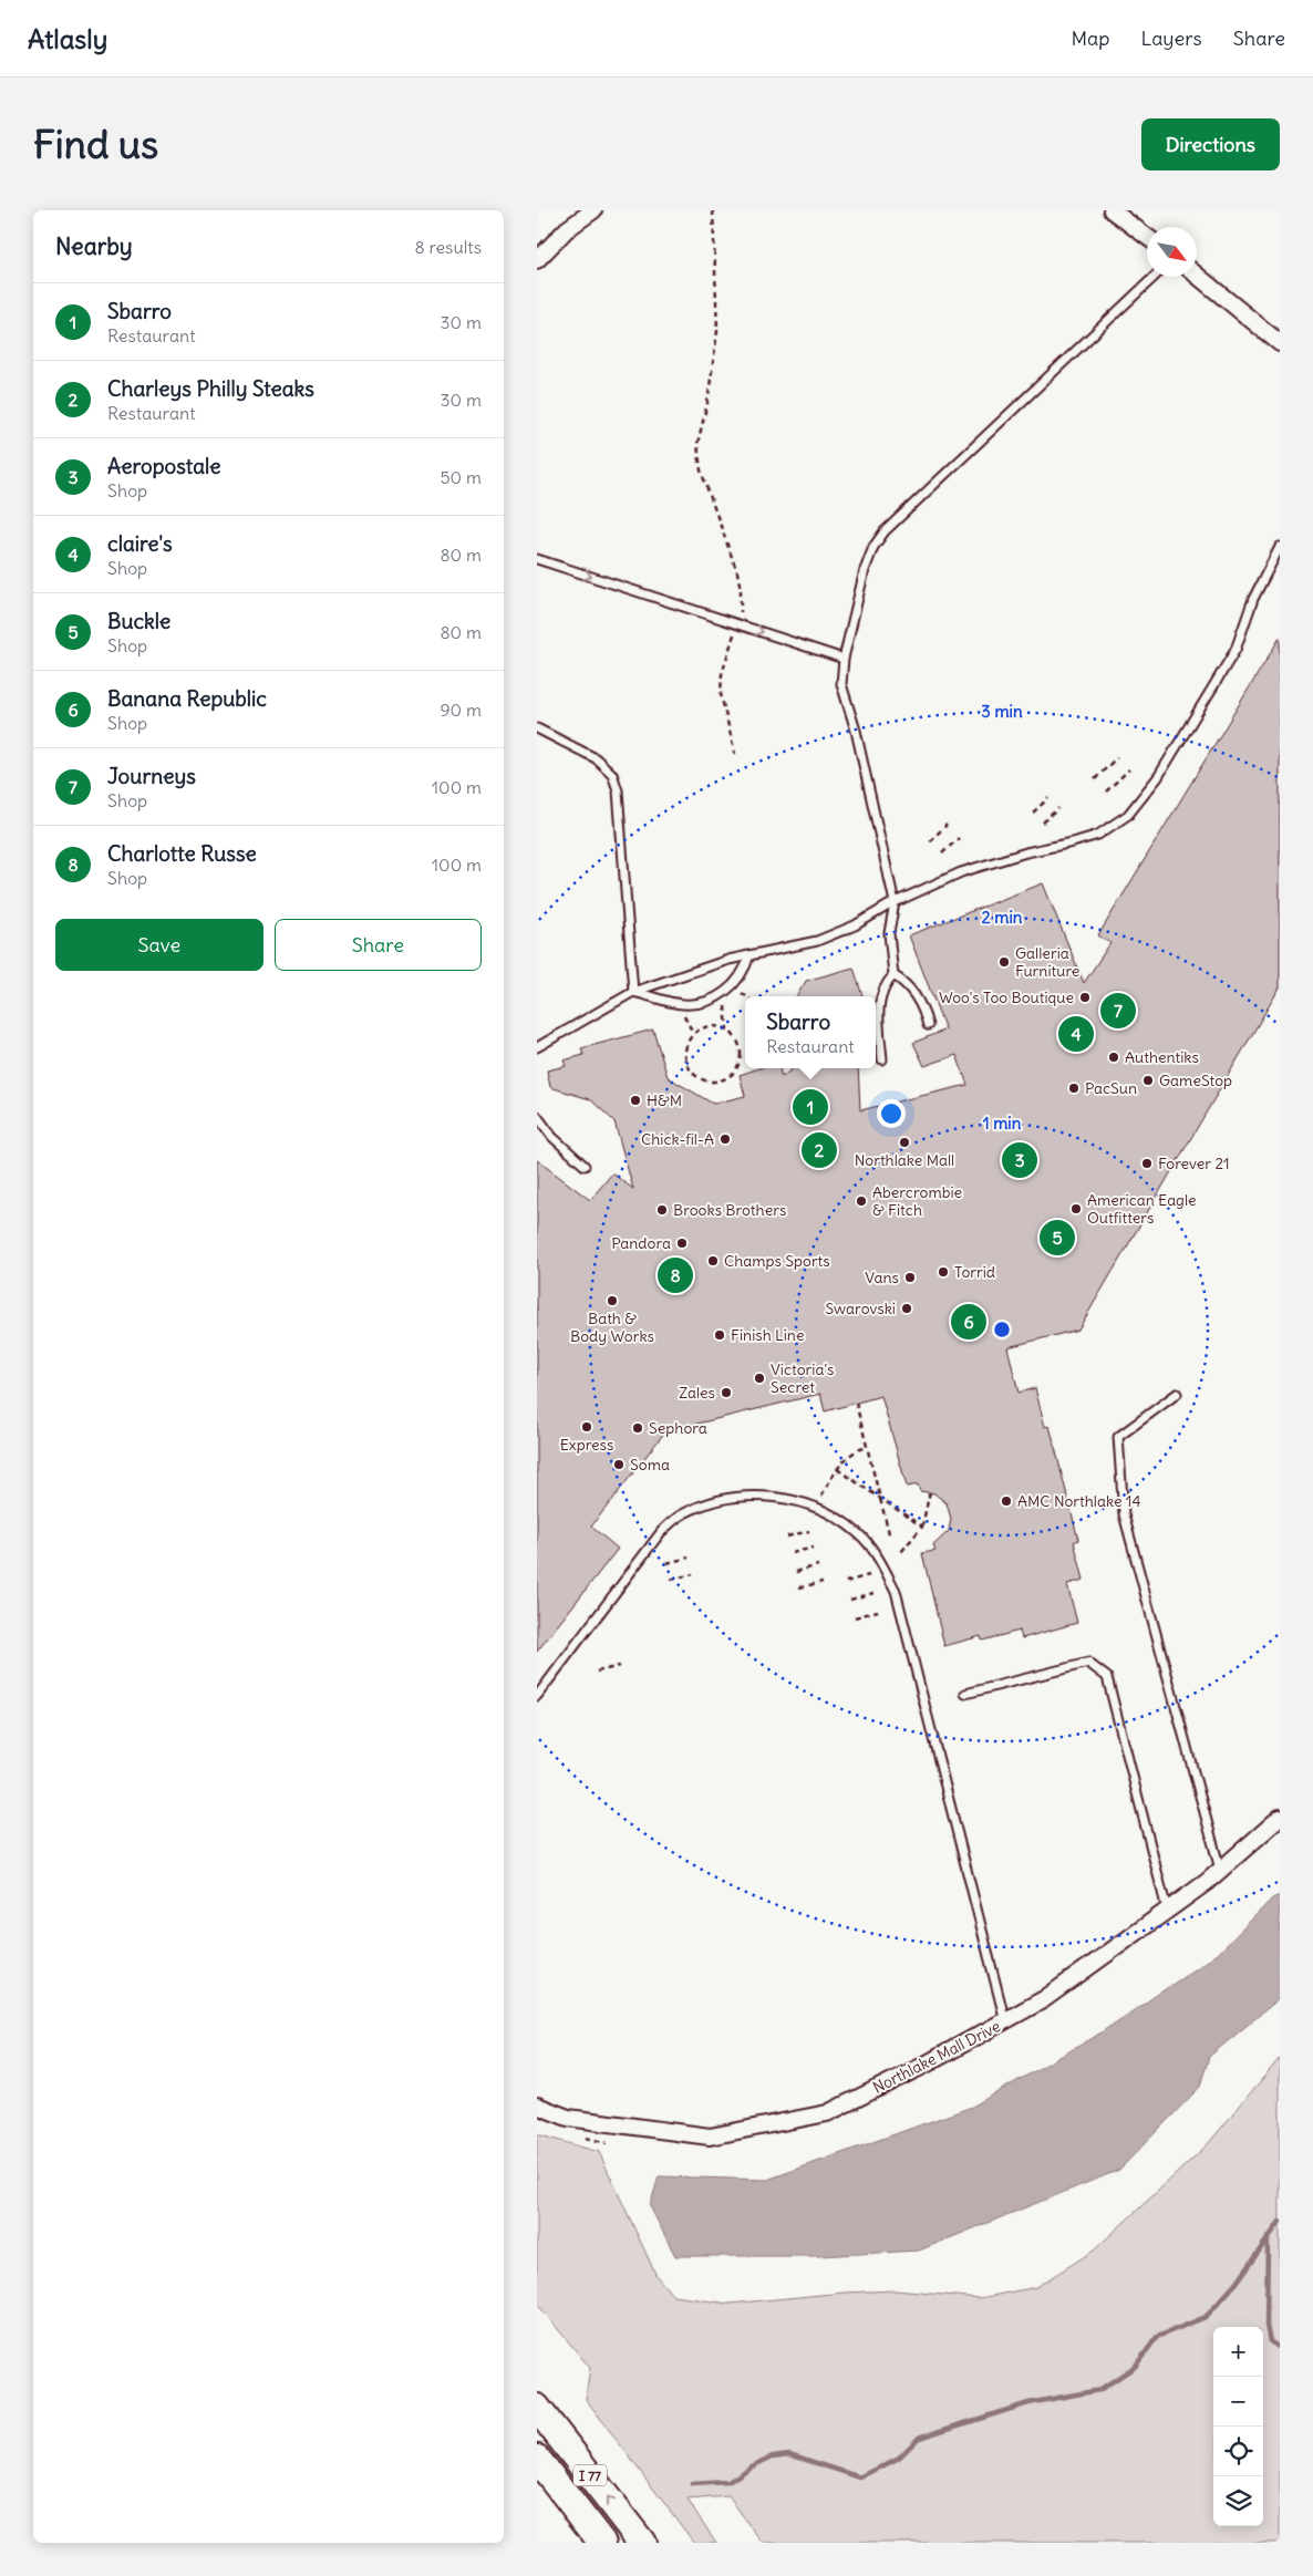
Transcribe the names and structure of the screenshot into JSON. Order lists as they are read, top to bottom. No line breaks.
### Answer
{"streets":{"highway":["I 77"],"street":["Northlake Mall Drive"]},"places":["Galleria Furniture","Woo's Too Boutique","Authentiks","GameStop","PacSun","H&M","Chick-fil-A","Northlake Mall","Forever 21","Abercrombie & Fitch","American Eagle Outfitters","Brooks Brothers","Pandora","Champs Sports","Torrid","Vans","Bath & Body Works","Swarovski","Finish Line","Victoria's Secret","Zales","Express","Sephora","Soma","AMC Northlake 14"],"north":"bottom right","page":{"header":"Atlasly","nav":["Map","Layers","Share"],"buttons":["Directions",["Save","Share"]],"title":"Find us","heading":["Nearby","8 results"],"list":[{"mark":"1","name":"Sbarro","note":"Restaurant","value":"30 m"},{"mark":"2","name":"Charleys Philly Steaks","note":"Restaurant","value":"30 m"},{"mark":"3","name":"Aeropostale","note":"Shop","value":"50 m"},{"mark":"4","name":"claire's","note":"Shop","value":"80 m"},{"mark":"5","name":"Buckle","note":"Shop","value":"80 m"},{"mark":"6","name":"Banana Republic","note":"Shop","value":"90 m"},{"mark":"7","name":"Journeys","note":"Shop","value":"100 m"},{"mark":"8","name":"Charlotte Russe","note":"Shop","value":"100 m"}],"pins":["7","4","1","2","3","5","8","6"],"popup":["Sbarro","Restaurant"],"map_buttons":["+","−"]},"rings":["3 min","2 min","1 min"]}
